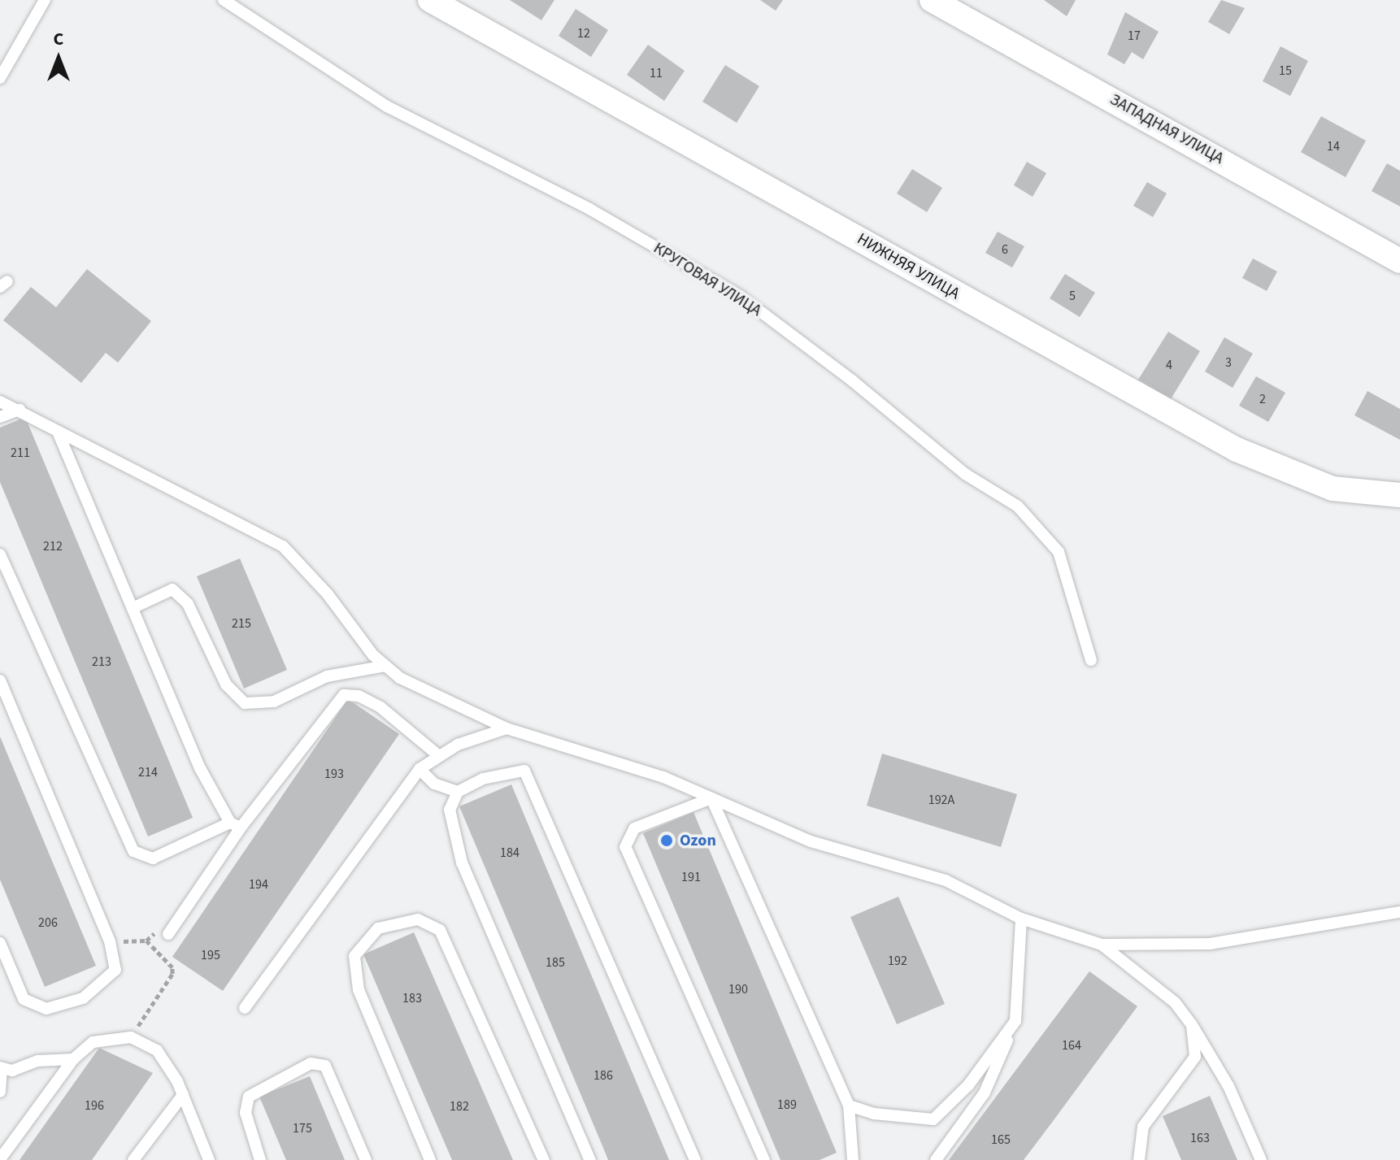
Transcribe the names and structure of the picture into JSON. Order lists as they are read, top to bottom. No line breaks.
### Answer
{"streets":{"street":["ЗАПАДНАЯ УЛИЦА","НИЖНЯЯ УЛИЦА"],"lane":["КРУГОВАЯ УЛИЦА"]},"places":["Ozon"],"house_numbers":["12","17","15","11","14","6","5","3","4","2","211","212","215","213","214","193","192А","184","191","194","206","195","192","185","190","183","164","186","189","196","182","175","163","165"],"north":"top"}
